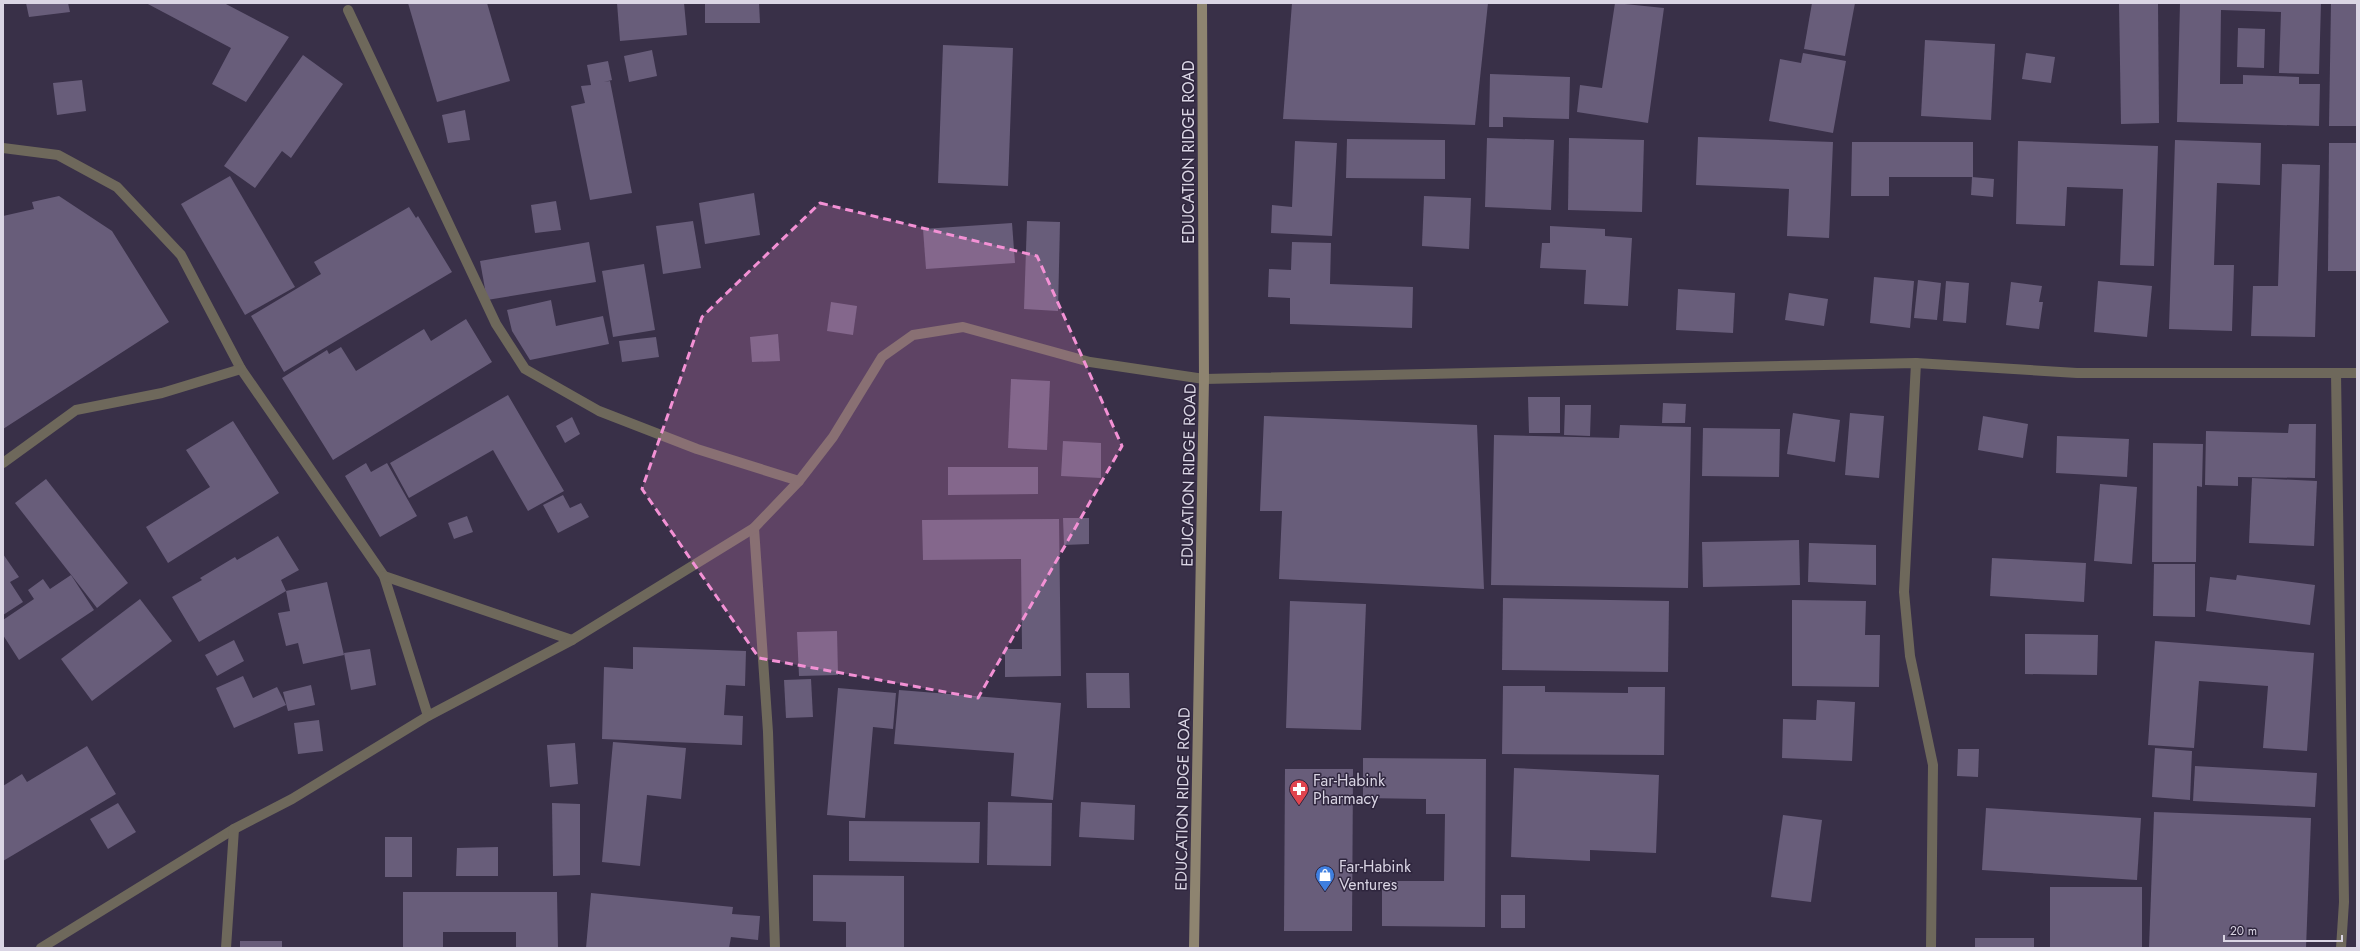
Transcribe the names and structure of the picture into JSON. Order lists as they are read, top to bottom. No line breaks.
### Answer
{"streets":{"main road":["EDUCATION RIDGE ROAD"]},"places":{"pharmacy":["Far-Habink Pharmacy"],"shop":["Far-Habink Ventures"]},"scale_bar":"20 m"}
